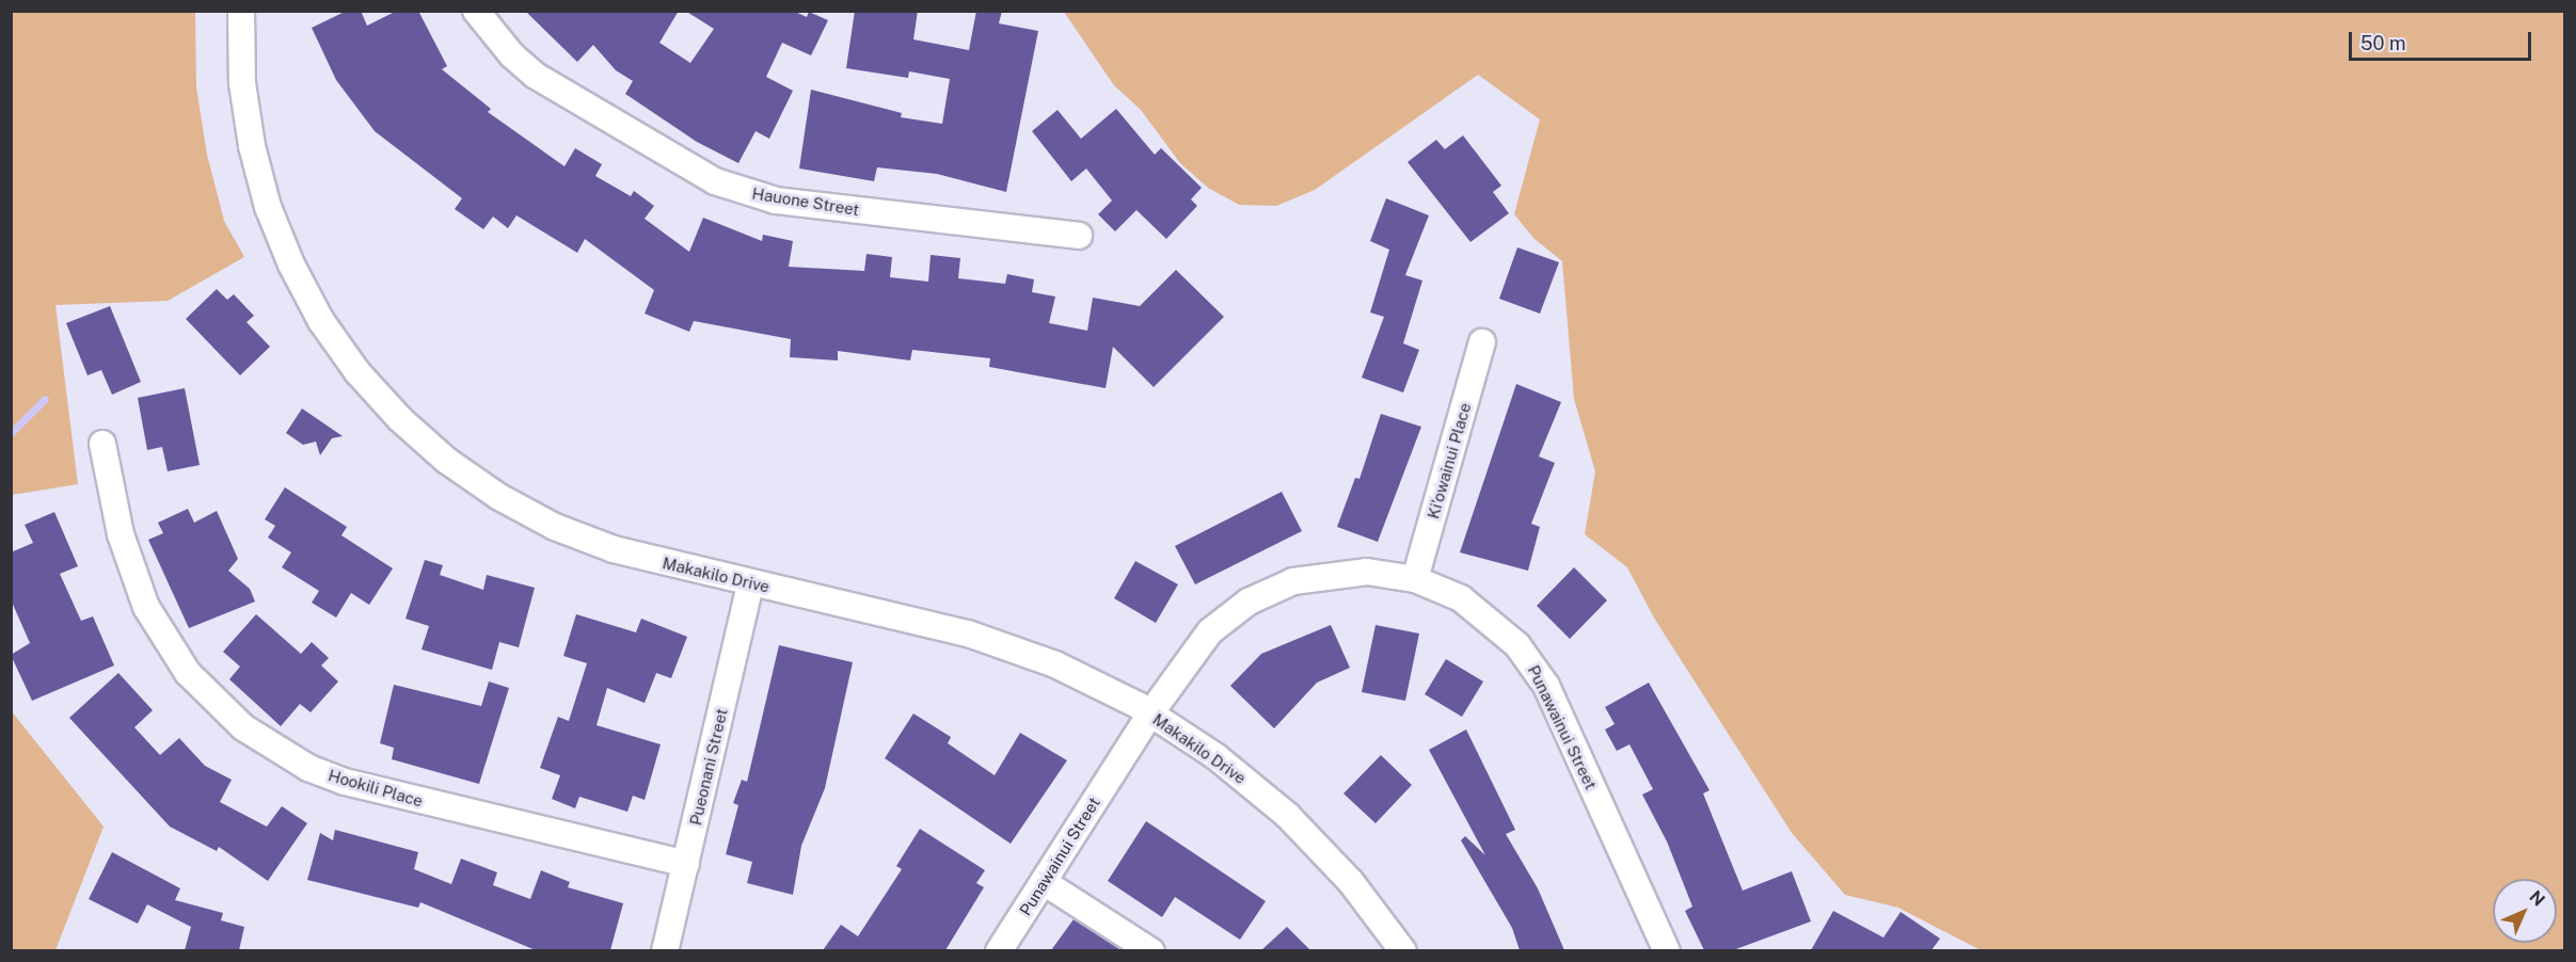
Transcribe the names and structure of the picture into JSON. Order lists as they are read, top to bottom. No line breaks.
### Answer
{"streets":{"street":["Hauone Street","Ki'owainui Place","Makakilo Drive","Punawainui Street","Pueonani Street","Hookili Place"]},"crossings":[["Ki'owainui Place","Punawainui Street"],["Makakilo Drive","Punawainui Street"],["Makakilo Drive","Pueonani Street"],["Pueonani Street","Hookili Place"]],"scale_bar":"50 m","north":"top right"}
